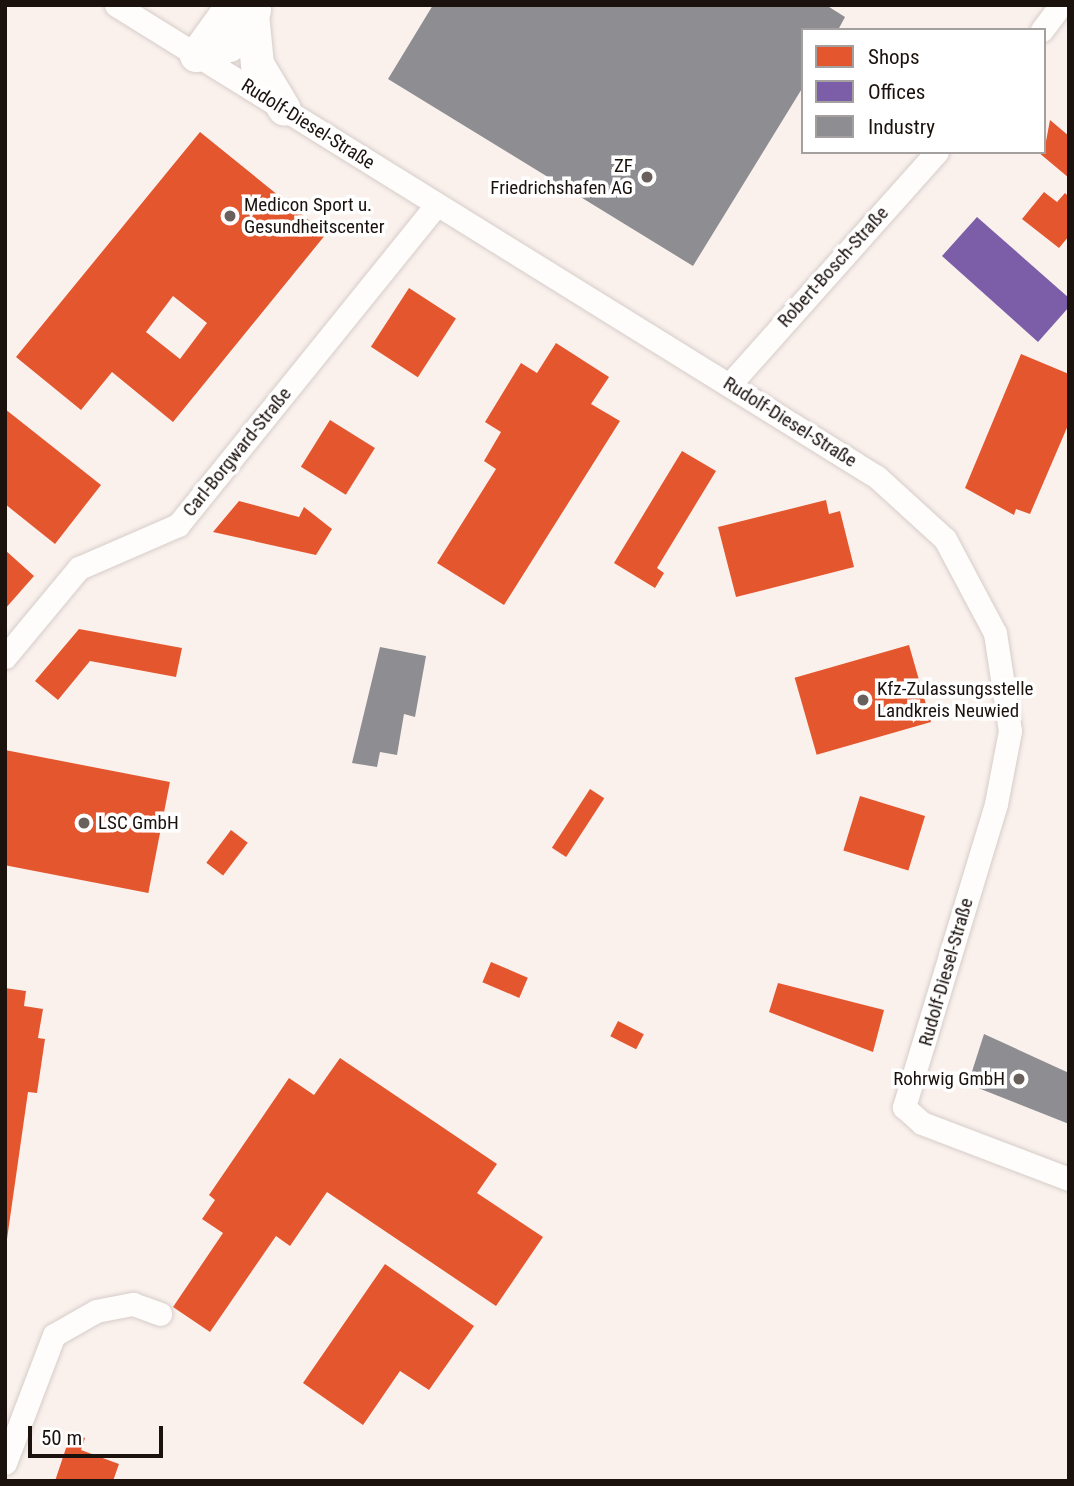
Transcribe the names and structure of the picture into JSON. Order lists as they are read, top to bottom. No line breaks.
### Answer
{"streets":{"street":["Rudolf-Diesel-Straße","Robert-Bosch-Straße","Carl-Borgward-Straße"]},"crossings":[["Rudolf-Diesel-Straße","Robert-Bosch-Straße"],["Rudolf-Diesel-Straße","Carl-Borgward-Straße"]],"places":["ZF Friedrichshafen AG","Medicon Sport u. Gesundheitscenter","Kfz-Zulassungsstelle Landkreis Neuwied","LSC GmbH","Rohrwig GmbH"],"legend":["Shops","Offices","Industry"],"scale_bar":"50 m"}
